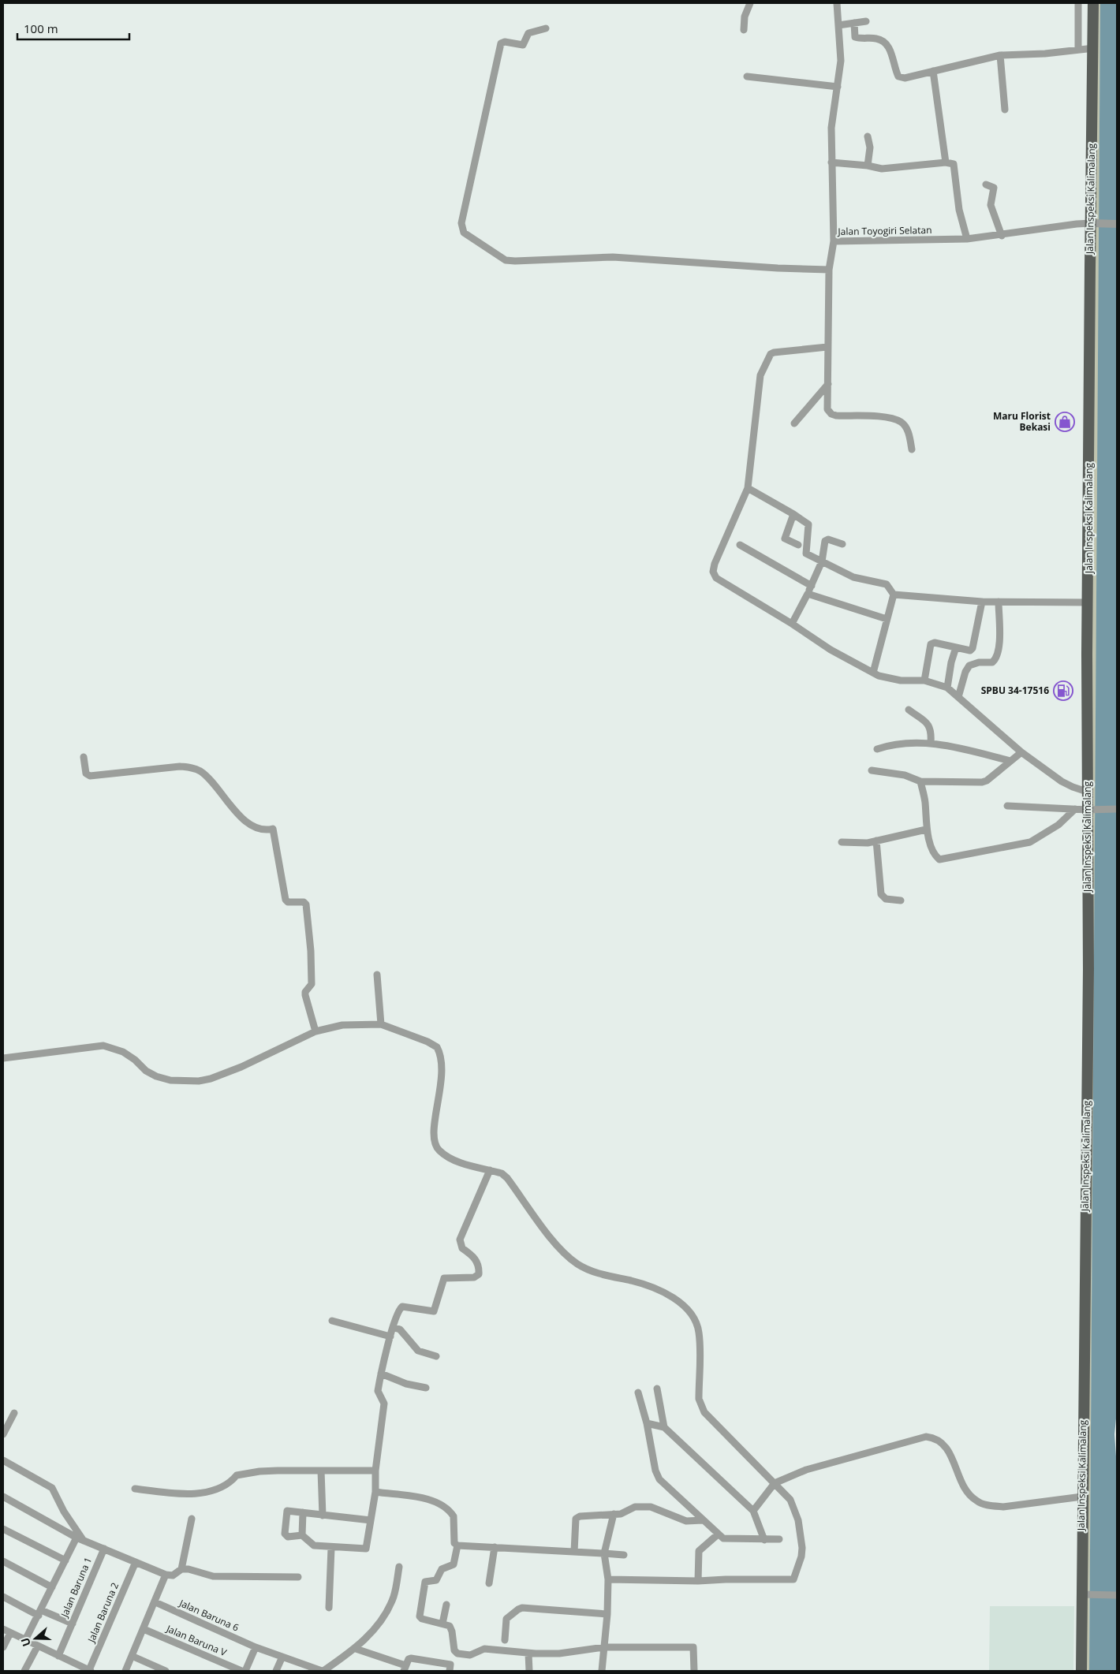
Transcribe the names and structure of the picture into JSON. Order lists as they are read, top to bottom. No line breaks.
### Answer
{"streets":{"main road":["Jalan Inspeksi Kalimalang"],"street":["Jalan Toyogiri Selatan","Jalan Baruna 1","Jalan Baruna 2","Jalan Baruna 6","Jalan Baruna V"]},"crossings":[["Jalan Inspeksi Kalimalang","Jalan Toyogiri Selatan"]],"places":{"shop":["Maru Florist Bekasi"],"fuel station":["SPBU 34-17516"]},"scale_bar":"100 m","north":"left"}
